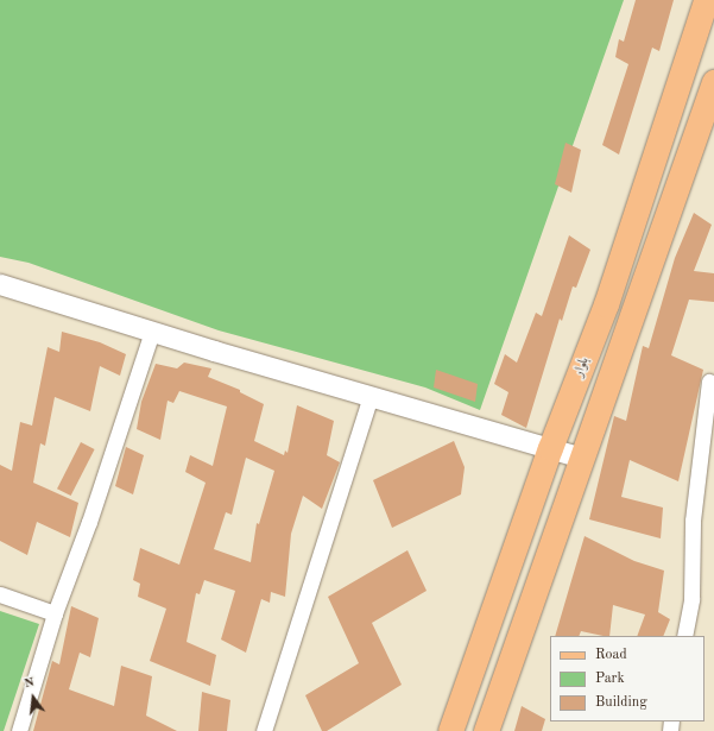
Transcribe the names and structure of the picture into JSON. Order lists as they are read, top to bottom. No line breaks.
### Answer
{"streets":{"main road":["بلوار"]},"legend":["Road","Park","Building"],"north":"top"}
